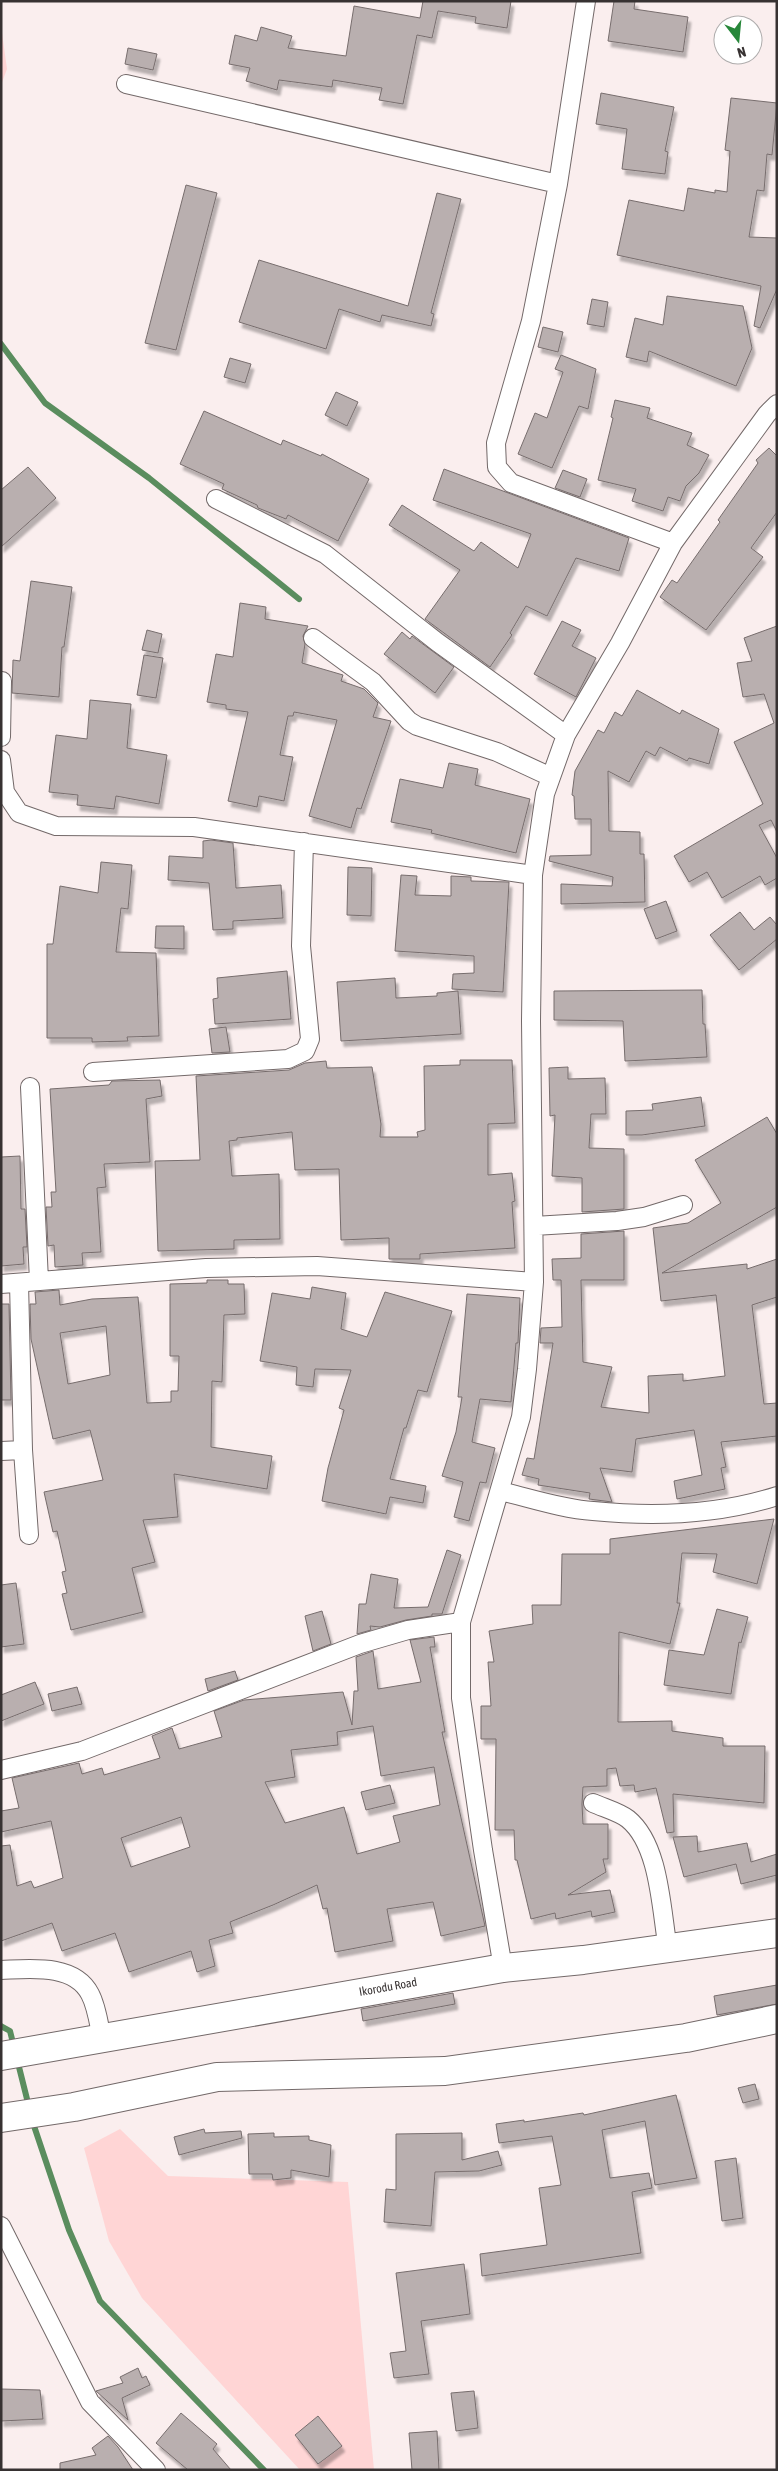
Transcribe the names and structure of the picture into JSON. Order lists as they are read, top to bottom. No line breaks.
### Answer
{"streets":{"highway":["Ikorodu Road"]},"north":"bottom"}
